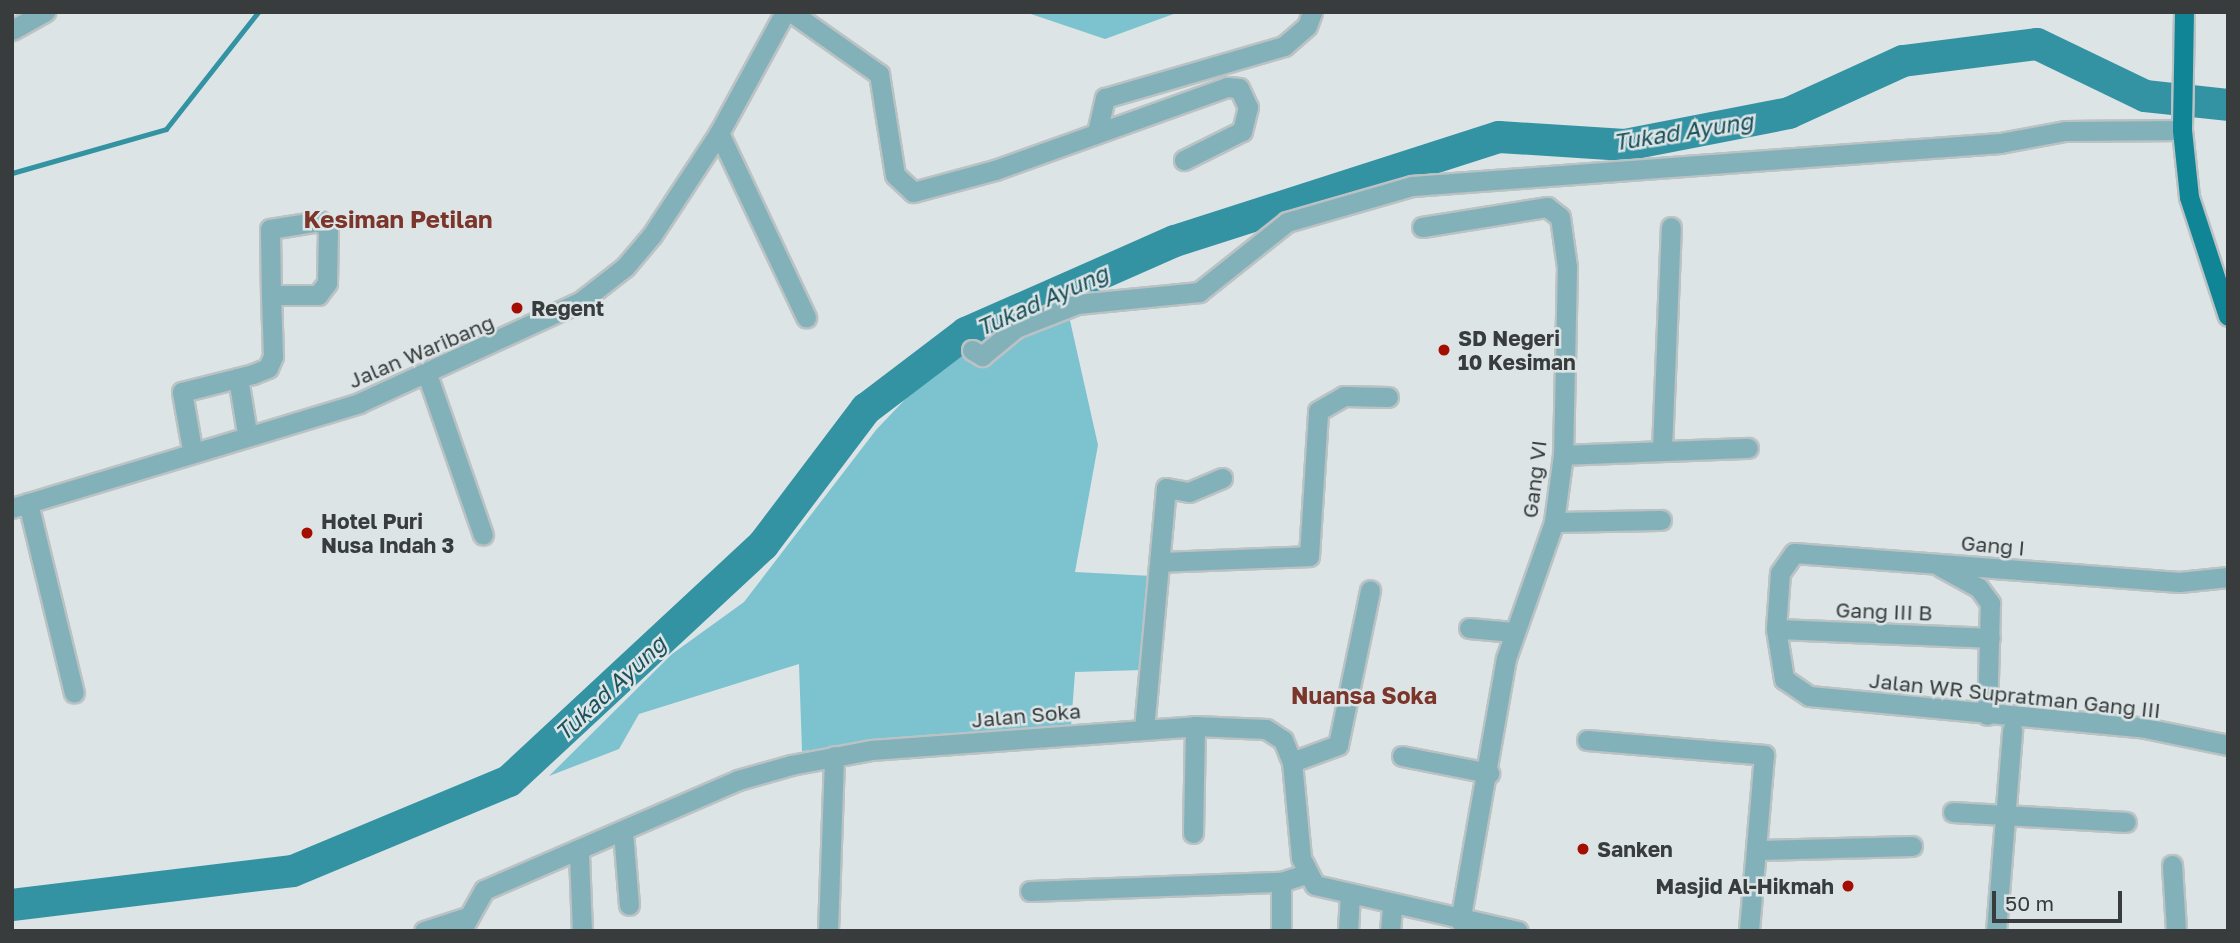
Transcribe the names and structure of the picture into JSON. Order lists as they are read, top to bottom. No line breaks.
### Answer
{"streets":{"street":["Jalan Waribang","Gang VI","Gang I","Gang III B","Jalan WR Supratman Gang III","Jalan Soka"]},"crossings":[["Gang I","Gang III B"],["Gang I","Jalan WR Supratman Gang III"]],"districts":["Kesiman Petilan","Nuansa Soka"],"water":["Tukad Ayung"],"places":["Regent","SD Negeri 10 Kesiman","Hotel Puri Nusa Indah 3","Sanken","Masjid Al-Hikmah"],"scale_bar":"50 m"}
